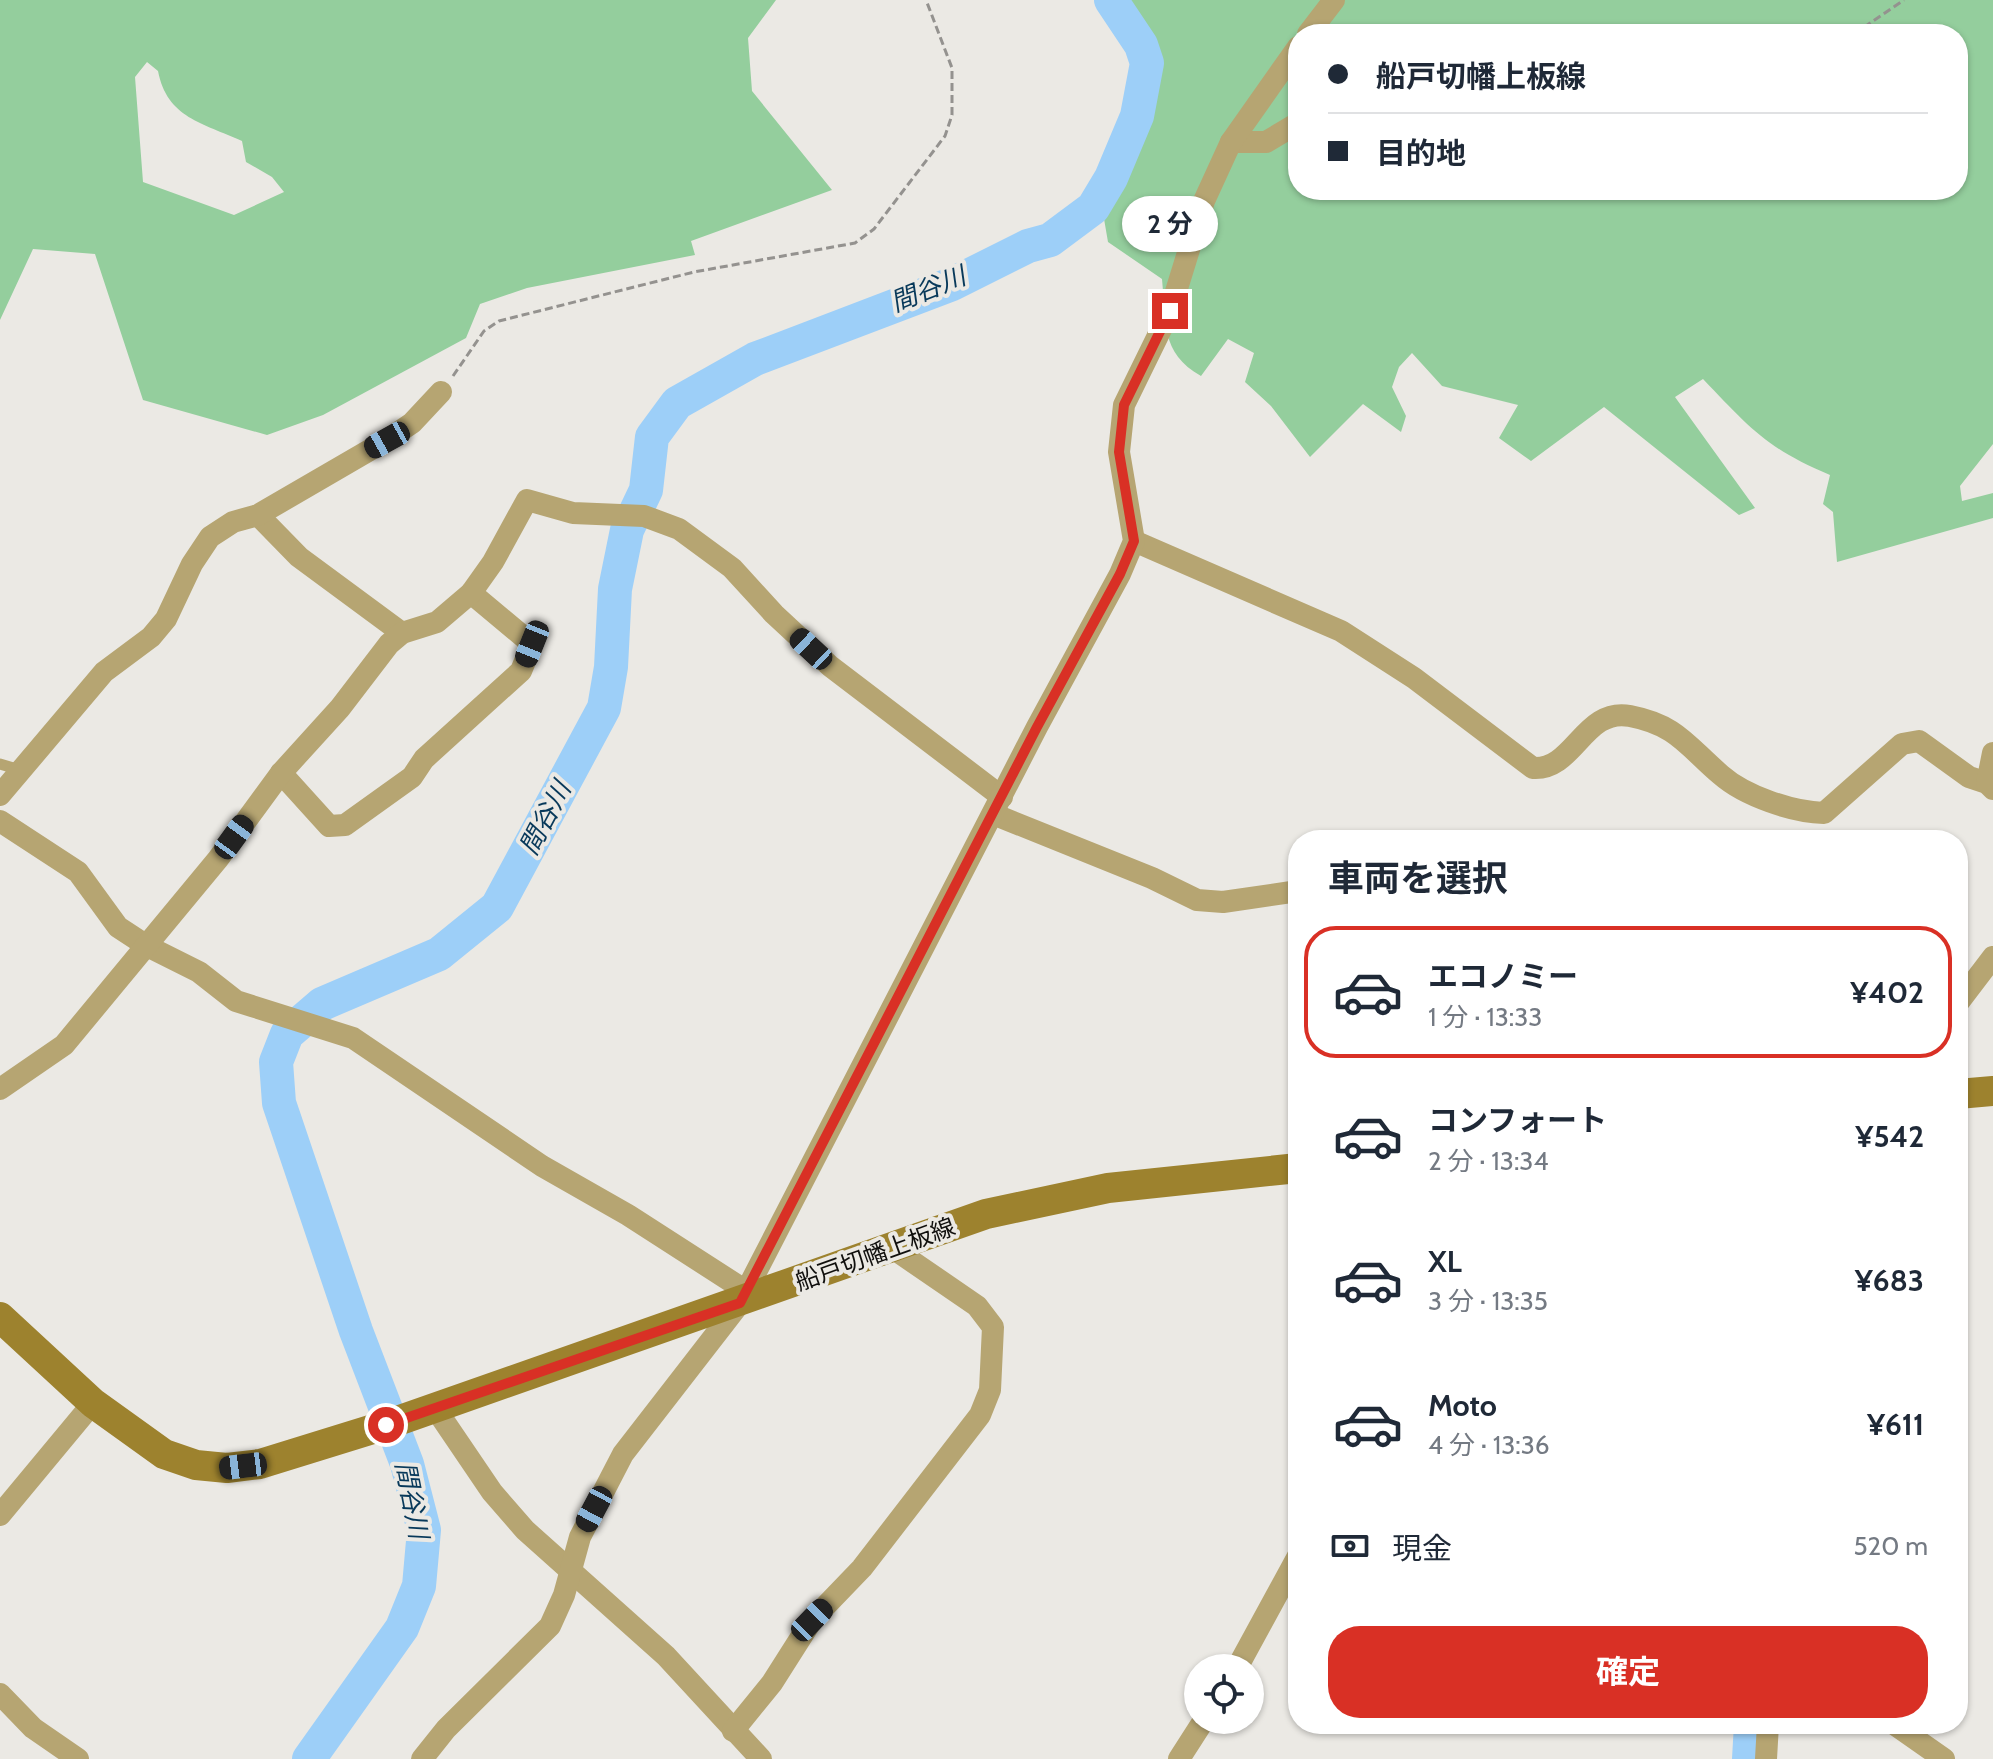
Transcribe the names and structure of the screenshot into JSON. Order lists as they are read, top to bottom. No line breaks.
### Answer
{"streets":{"main road":["船戸切幡上板線"]},"water":["間谷川"],"page":{"banner":["船戸切幡上板線","目的地"],"bubble":"2 分","heading":"車両を選択","list":[{"name":"エコノミー","note":"1 分 · 13:33","value":"¥402"},{"name":"コンフォート","note":"2 分 · 13:34","value":"¥542"},{"name":"XL","note":"3 分 · 13:35","value":"¥683"},{"name":"Moto","note":"4 分 · 13:36","value":"¥611"}],"pay":["現金","520 m"],"buttons":"確定"}}
